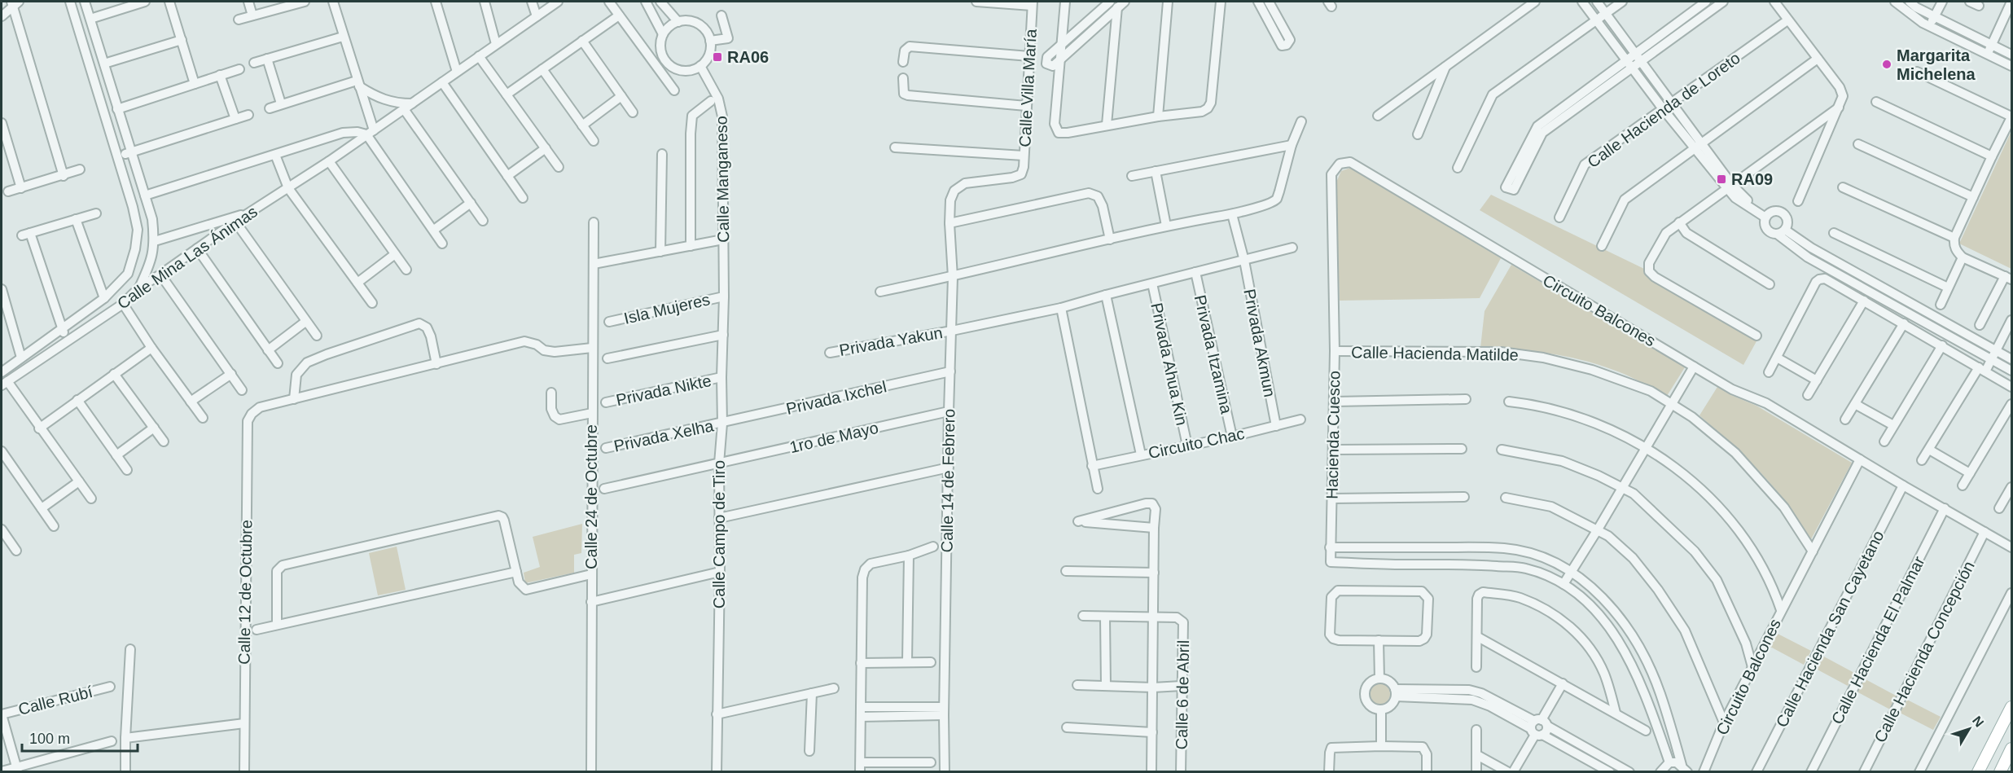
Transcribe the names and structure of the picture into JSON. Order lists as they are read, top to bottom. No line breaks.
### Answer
{"streets":{"street":["Calle Villa María","Calle Hacienda de Loreto","Calle Manganeso","Calle Mina Las Ánimas","Isla Mujeres","Circuito Balcones","Privada Yakun","Privada Akmun","Calle Hacienda Matilde","Privada Itzamina","Privada Ahua Kin","Privada Nikte","Privada Ixchel","Hacienda Cuesco","Privada Xelha","1ro de Mayo","Circuito Chac","Calle 14 de Febrero","Calle 24 de Octubre","Calle Campo de Tiro","Calle 12 de Octubre","Calle Hacienda San Cayetano","Calle Hacienda El Palmar","Calle Hacienda Concepción","Calle 6 de Abril","Calle Rubí"]},"crossings":[["Calle Villa María","Calle 14 de Febrero"],["Calle Manganeso","Isla Mujeres"],["Calle Manganeso","Calle Campo de Tiro"],["Isla Mujeres","Calle Campo de Tiro"],["Circuito Balcones","Calle Hacienda Matilde"],["Circuito Balcones","Hacienda Cuesco"],["Circuito Balcones","Calle Hacienda San Cayetano"],["Circuito Balcones","Calle Hacienda El Palmar"],["Circuito Balcones","Calle Hacienda Concepción"],["Privada Yakun","Privada Akmun"],["Privada Yakun","Privada Itzamina"],["Privada Yakun","Privada Ahua Kin"],["Privada Yakun","Calle 14 de Febrero"],["Privada Akmun","Circuito Chac"],["Calle Hacienda Matilde","Hacienda Cuesco"],["Privada Itzamina","Circuito Chac"],["Privada Ahua Kin","Circuito Chac"],["Privada Nikte","Calle Campo de Tiro"],["Privada Ixchel","Privada Xelha"],["Privada Ixchel","Calle 14 de Febrero"],["Privada Ixchel","Calle Campo de Tiro"],["Privada Xelha","Calle Campo de Tiro"],["1ro de Mayo","Calle 14 de Febrero"],["1ro de Mayo","Calle Campo de Tiro"]],"places":{"transit":["RA06","RA09"],"other":["Margarita Michelena"]},"scale_bar":"100 m","north":"top right"}
